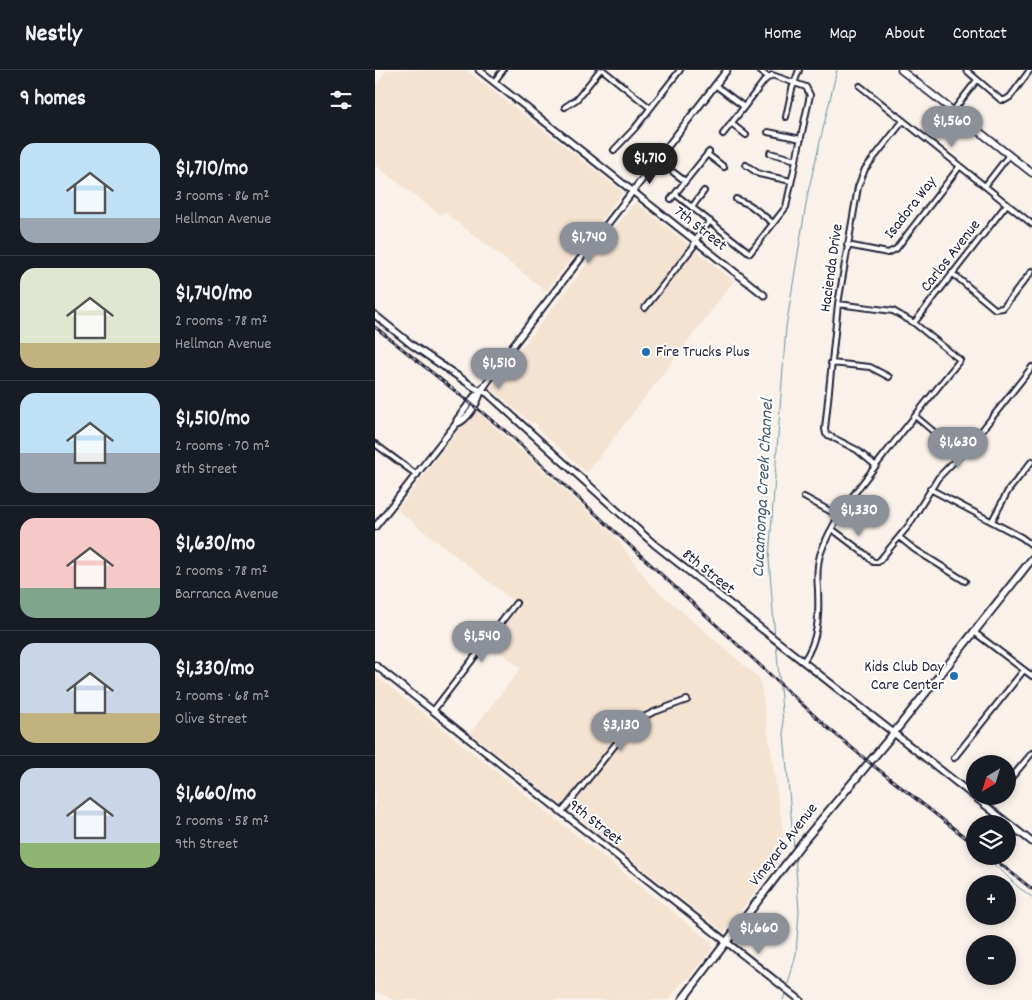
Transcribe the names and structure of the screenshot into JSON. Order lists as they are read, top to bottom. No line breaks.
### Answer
{"streets":{"main road":["Vineyard Avenue"],"street":["Isadora Way","7th Street","Carlos Avenue","Hacienda Drive","8th Street","9th Street"]},"crossings":[["Isadora Way","Hacienda Drive"],["8th Street","Vineyard Avenue"],["9th Street","Vineyard Avenue"]],"water":["Cucamonga Creek Channel"],"places":["Fire Trucks Plus","Kids Club Day Care Center"],"north":"bottom left","page":{"header":"Nestly","nav":["Home","Map","About","Contact"],"heading":"9 homes","price":["$1,560","$1,710","$1,740","$1,510","$1,630","$1,330","$1,540","$3,130","$1,660"],"list":[{"name":"$1,710/mo","note":"3 rooms · 86 m² · Hellman Avenue"},{"name":"$1,740/mo","note":"2 rooms · 78 m² · Hellman Avenue"},{"name":"$1,510/mo","note":"2 rooms · 70 m² · 8th Street"},{"name":"$1,630/mo","note":"2 rooms · 78 m² · Barranca Avenue"},{"name":"$1,330/mo","note":"2 rooms · 68 m² · Olive Street"},{"name":"$1,660/mo","note":"2 rooms · 58 m² · 9th Street"}],"map_buttons":["+","−"]}}
